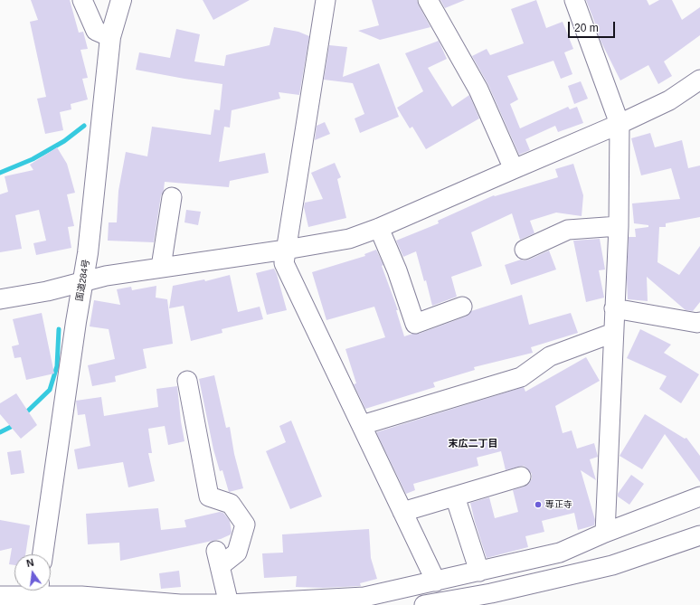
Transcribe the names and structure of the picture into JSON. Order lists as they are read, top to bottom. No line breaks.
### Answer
{"streets":{"highway":["国道284号"]},"districts":["末広二丁目"],"places":["専正寺"],"scale_bar":"20 m","north":"top"}
